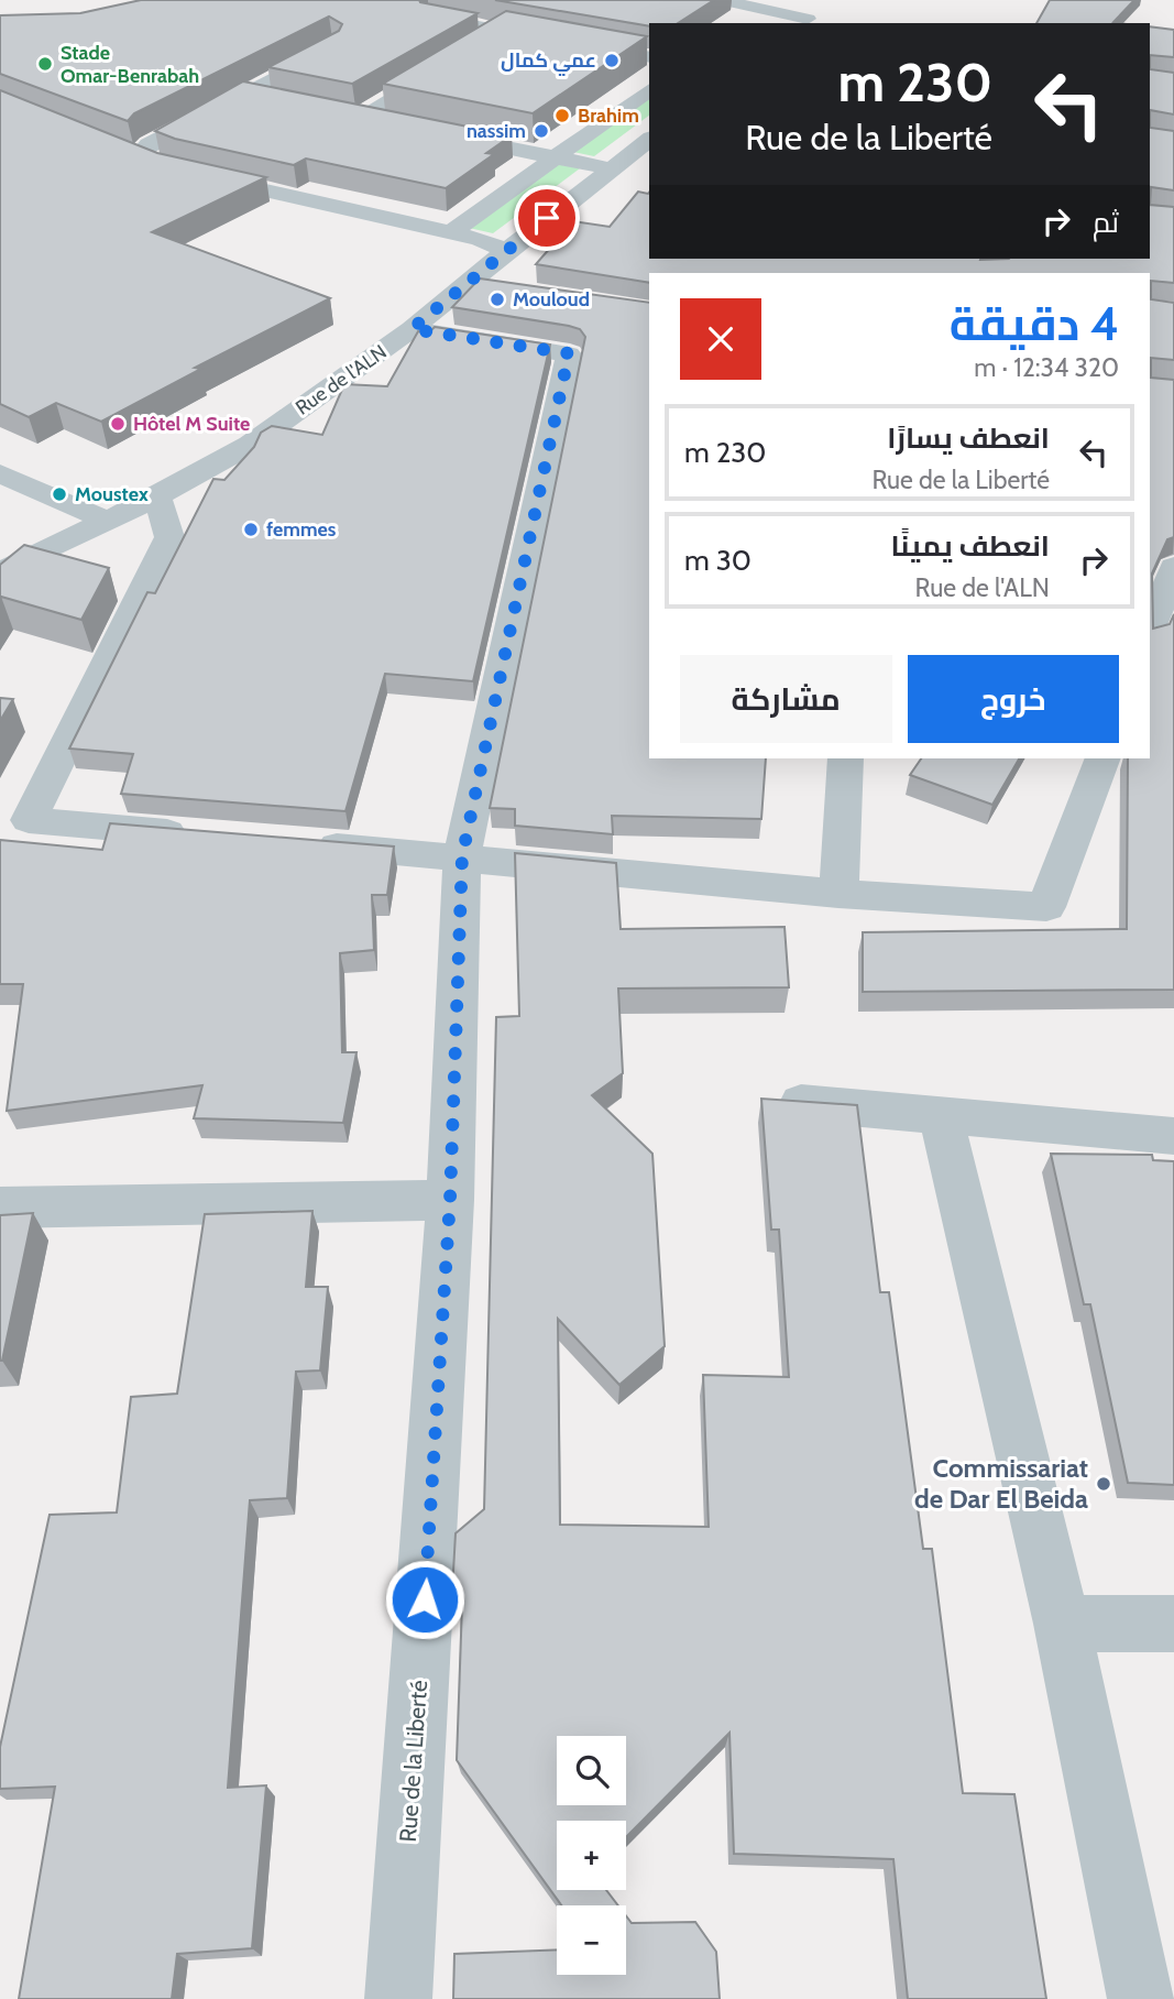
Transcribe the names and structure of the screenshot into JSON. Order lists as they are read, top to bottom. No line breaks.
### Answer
{"streets":{"street":["Rue de l'ALN","Rue de la Liberté"]},"crossings":[["Rue de l'ALN","Rue de la Liberté"]],"places":["عمي كمال","Stade Omar-Benrabah","Brahim","nassim","Mouloud","Hôtel M Suite","Moustex","femmes","Commissariat de Dar El Beida"],"page":{"turn":["230 m","Rue de la Liberté"],"then":"ثم","heading":["4 دقيقة","320 m · 12:34"],"list":[{"name":"انعطف يسارًا","note":"Rue de la Liberté","value":"230 m"},{"name":"انعطف يمينًا","note":"Rue de l'ALN","value":"30 m"}],"buttons":["خروج","مشاركة"],"map_buttons":["+","−"]}}
